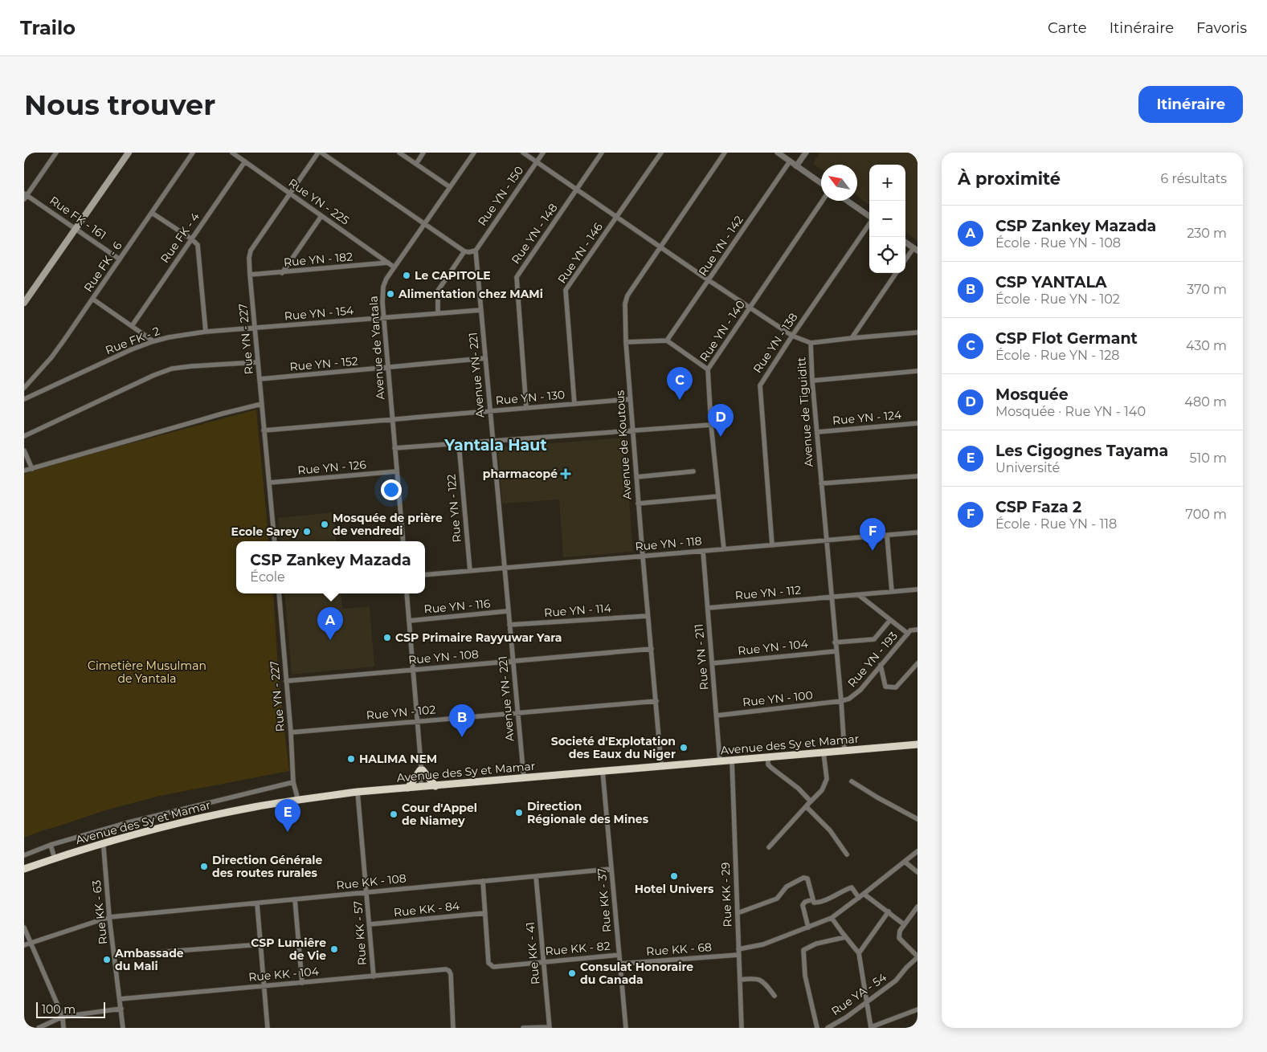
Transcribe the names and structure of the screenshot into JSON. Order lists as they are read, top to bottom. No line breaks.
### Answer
{"streets":{"highway":["Avenue des Sy et Mamar"],"street":["Rue YN - 150","Rue YN - 225","Rue FK - 161","Rue YN - 148","Rue FK - 4","Rue YN - 142","Rue YN - 146","Rue YN - 182","Rue FK - 6","Rue YN - 154","Rue YN - 140","Rue YN - 227","Rue FK - 2","Rue YN - 138","Avenue de Yantala","Rue YN - 152","Avenue YN- 221","Rue YN - 130","Avenue de Tiguiditt","Rue YN - 124","Avenue de Koutous","Rue YN - 126","Rue YN - 122","Rue YN - 118","Rue YN - 112","Rue YN - 116","Rue YN - 114","Rue YN - 104","Rue YN - 108","Rue YN - 211","Rue YN - 193","Rue YN - 100","Rue YN - 102","Rue KK - 108","Rue KK - 29","Rue KK - 37","Rue KK - 84","Rue KK - 63","Rue KK - 57","Rue KK - 82","Rue KK - 68","Rue KK - 41","Rue KK - 104","Rue YA - 54"]},"crossings":[["Rue YN - 150","Avenue YN- 221"],["Rue YN - 150","Avenue de Tiguiditt"],["Rue YN - 225","Rue FK - 4"],["Rue YN - 225","Rue YN - 182"],["Rue YN - 225","Rue YN - 227"],["Rue YN - 225","Avenue de Yantala"],["Rue FK - 161","Rue FK - 6"],["Rue YN - 148","Rue YN - 130"],["Rue YN - 148","Avenue de Tiguiditt"],["Rue YN - 142","Avenue de Tiguiditt"],["Rue YN - 146","Rue YN - 130"],["Rue YN - 146","Avenue de Tiguiditt"],["Rue YN - 182","Rue YN - 227"],["Rue YN - 154","Rue YN - 227"],["Rue YN - 154","Rue FK - 2"],["Rue YN - 154","Avenue de Yantala"],["Rue YN - 154","Avenue YN- 221"],["Rue YN - 140","Avenue de Tiguiditt"],["Rue YN - 140","Rue YN - 118"],["Rue YN - 227","Rue FK - 2"],["Rue YN - 227","Rue YN - 152"],["Rue YN - 227","Rue YN - 130"],["Rue YN - 227","Rue YN - 126"],["Rue YN - 227","Rue YN - 108"],["Rue YN - 227","Rue YN - 102"],["Rue YN - 227","Avenue des Sy et Mamar"],["Rue YN - 138","Avenue de Tiguiditt"],["Rue YN - 138","Rue YN - 118"],["Avenue de Yantala","Rue YN - 152"],["Avenue de Yantala","Rue YN - 130"],["Avenue de Yantala","Rue YN - 126"],["Rue YN - 152","Avenue YN- 221"],["Avenue YN- 221","Rue YN - 130"],["Avenue YN- 221","Rue YN - 118"],["Avenue YN- 221","Rue YN - 116"],["Avenue YN- 221","Rue YN - 114"],["Avenue YN- 221","Rue YN - 108"],["Avenue YN- 221","Rue YN - 102"],["Avenue YN- 221","Avenue des Sy et Mamar"],["Rue YN - 130","Avenue de Koutous"],["Avenue de Tiguiditt","Rue YN - 124"],["Avenue de Tiguiditt","Avenue de Koutous"],["Avenue de Tiguiditt","Rue YN - 118"],["Avenue de Tiguiditt","Rue YN - 112"],["Avenue de Tiguiditt","Rue YN - 104"],["Avenue de Tiguiditt","Rue YN - 193"],["Avenue de Tiguiditt","Rue YN - 100"],["Avenue de Tiguiditt","Avenue des Sy et Mamar"],["Avenue de Koutous","Rue YN - 118"],["Avenue de Koutous","Rue YN - 114"],["Avenue de Koutous","Rue YN - 108"],["Avenue de Koutous","Rue YN - 102"],["Avenue de Koutous","Avenue des Sy et Mamar"],["Rue YN - 122","Rue YN - 118"],["Rue YN - 118","Rue YN - 211"],["Rue YN - 112","Rue YN - 211"],["Rue YN - 104","Rue YN - 211"],["Rue YN - 211","Rue YN - 100"],["Rue YN - 211","Avenue des Sy et Mamar"],["Rue YN - 193","Rue YN - 100"],["Avenue des Sy et Mamar","Rue KK - 29"],["Avenue des Sy et Mamar","Rue KK - 37"],["Avenue des Sy et Mamar","Rue KK - 63"],["Avenue des Sy et Mamar","Rue KK - 57"],["Rue KK - 108","Rue KK - 37"],["Rue KK - 108","Rue KK - 63"],["Rue KK - 108","Rue KK - 57"],["Rue KK - 108","Rue KK - 41"],["Rue KK - 29","Rue KK - 68"],["Rue KK - 37","Rue KK - 82"],["Rue KK - 37","Rue KK - 68"],["Rue KK - 84","Rue KK - 57"],["Rue KK - 84","Rue KK - 82"],["Rue KK - 63","Rue KK - 104"],["Rue KK - 57","Rue KK - 104"],["Rue KK - 82","Rue KK - 41"]],"districts":["Yantala Haut"],"parks":["Cimetière Musulman de Yantala"],"places":{"other":["Le CAPITOLE","Alimentation chez MAMi","Mosquée de prière de vendredi","Ecole Sarey","CSP Primaire Rayyuwar Yara","Societé d'Explotation des Eaux du Niger","HALIMA NEM","Direction Régionale des Mines","Cour d'Appel de Niamey","Direction Générale des routes rurales","Hotel Univers","CSP Lumiêre de Vie","Ambassade du Mali","Consulat Honoraire du Canada"],"health":["pharmacopé"]},"scale_bar":"100 m","north":"top left","page":{"header":"Trailo","nav":["Carte","Itinéraire","Favoris"],"buttons":"Itinéraire","title":"Nous trouver","heading":["À proximité","6 résultats"],"map_buttons":["+","−"],"list":[{"mark":"A","name":"CSP Zankey Mazada","note":"École · Rue YN - 108","value":"230 m"},{"mark":"B","name":"CSP YANTALA","note":"École · Rue YN - 102","value":"370 m"},{"mark":"C","name":"CSP Flot Germant","note":"École · Rue YN - 128","value":"430 m"},{"mark":"D","name":"Mosquée","note":"Mosquée · Rue YN - 140","value":"480 m"},{"mark":"E","name":"Les Cigognes Tayama","note":"Université","value":"510 m"},{"mark":"F","name":"CSP Faza 2","note":"École · Rue YN - 118","value":"700 m"}],"pins":["C","D","F","A","B","E"],"popup":["CSP Zankey Mazada","École"],"scale":"100 m"}}
